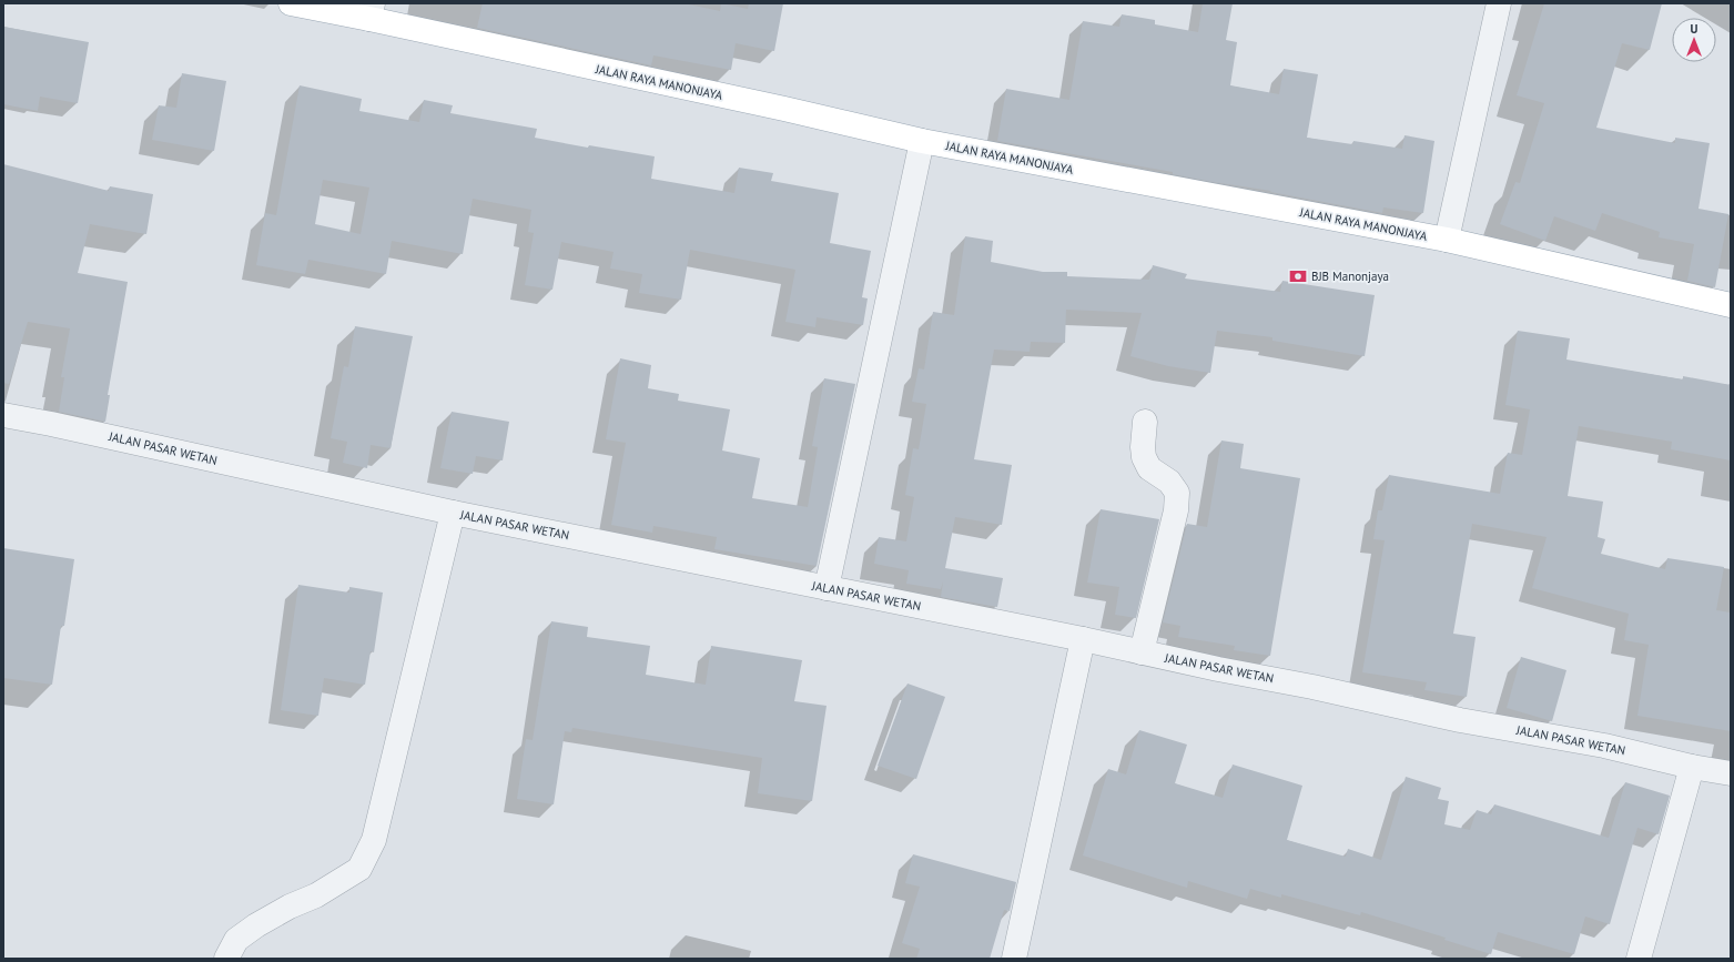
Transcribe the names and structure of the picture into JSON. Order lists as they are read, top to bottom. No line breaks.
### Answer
{"streets":{"main road":["JALAN RAYA MANONJAYA"],"street":["JALAN PASAR WETAN"]},"places":{"bank":["BJB Manonjaya"]},"north":"top"}
